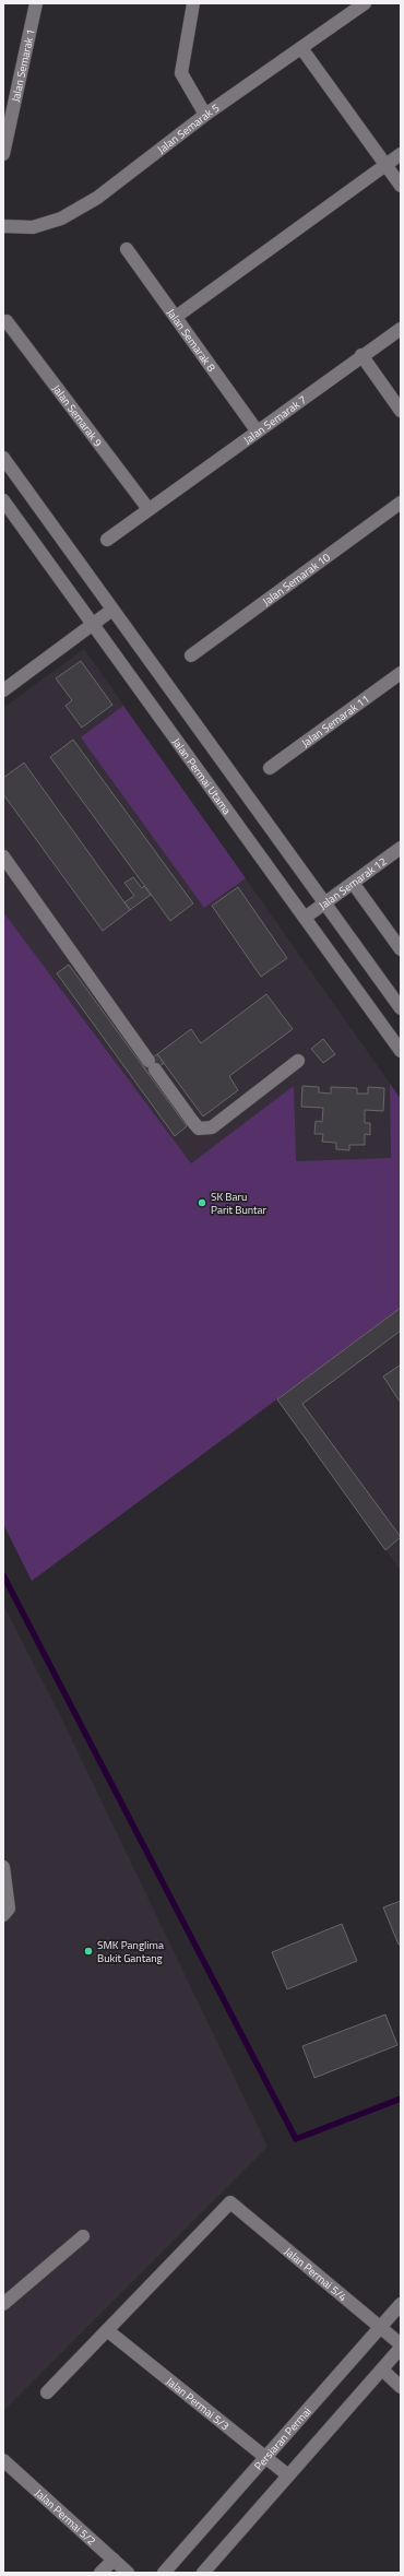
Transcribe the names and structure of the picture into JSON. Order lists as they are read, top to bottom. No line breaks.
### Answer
{"streets":{"street":["Jalan Semarak 1","Jalan Semarak 5","Jalan Semarak 8","Jalan Semarak 9","Jalan Semarak 7","Jalan Semarak 10","Jalan Semarak 11","Jalan Permai Utama","Jalan Semarak 12","Jalan Permai 5/4","Jalan Permai 5/3","Persiaran Permai","Jalan Permai 5/2"]},"crossings":[["Jalan Semarak 8","Jalan Semarak 7"],["Jalan Semarak 9","Jalan Semarak 7"],["Jalan Permai Utama","Jalan Semarak 12"],["Jalan Permai 5/4","Jalan Permai 5/3"],["Jalan Permai 5/4","Persiaran Permai"],["Jalan Permai 5/3","Persiaran Permai"]],"places":["SK Baru Parit Buntar","SMK Panglima Bukit Gantang"]}
